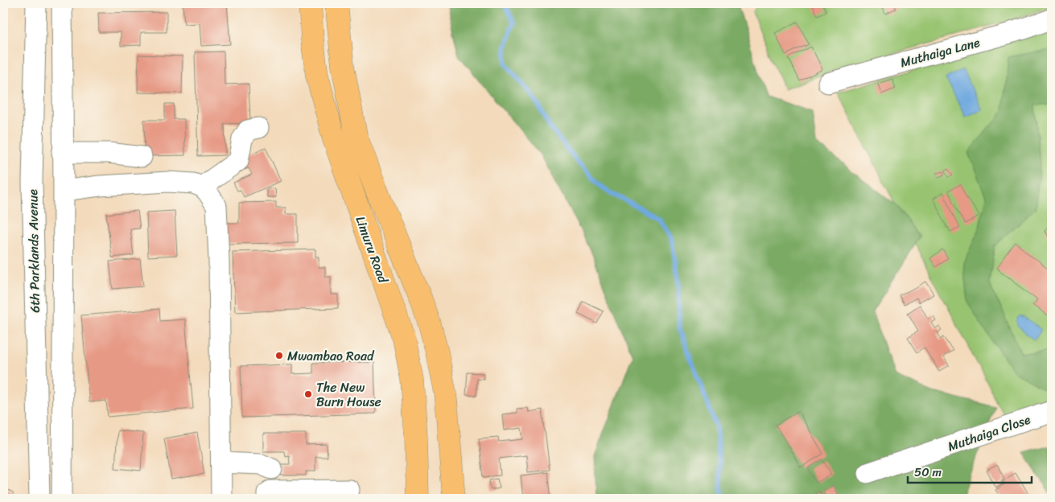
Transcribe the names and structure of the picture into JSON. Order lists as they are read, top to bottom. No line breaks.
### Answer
{"streets":{"main road":["Limuru Road"],"street":["Muthaiga Lane","6th Parklands Avenue","Muthaiga Close"]},"places":["Mwambao Road","The New Burn House"],"scale_bar":"50 m"}
